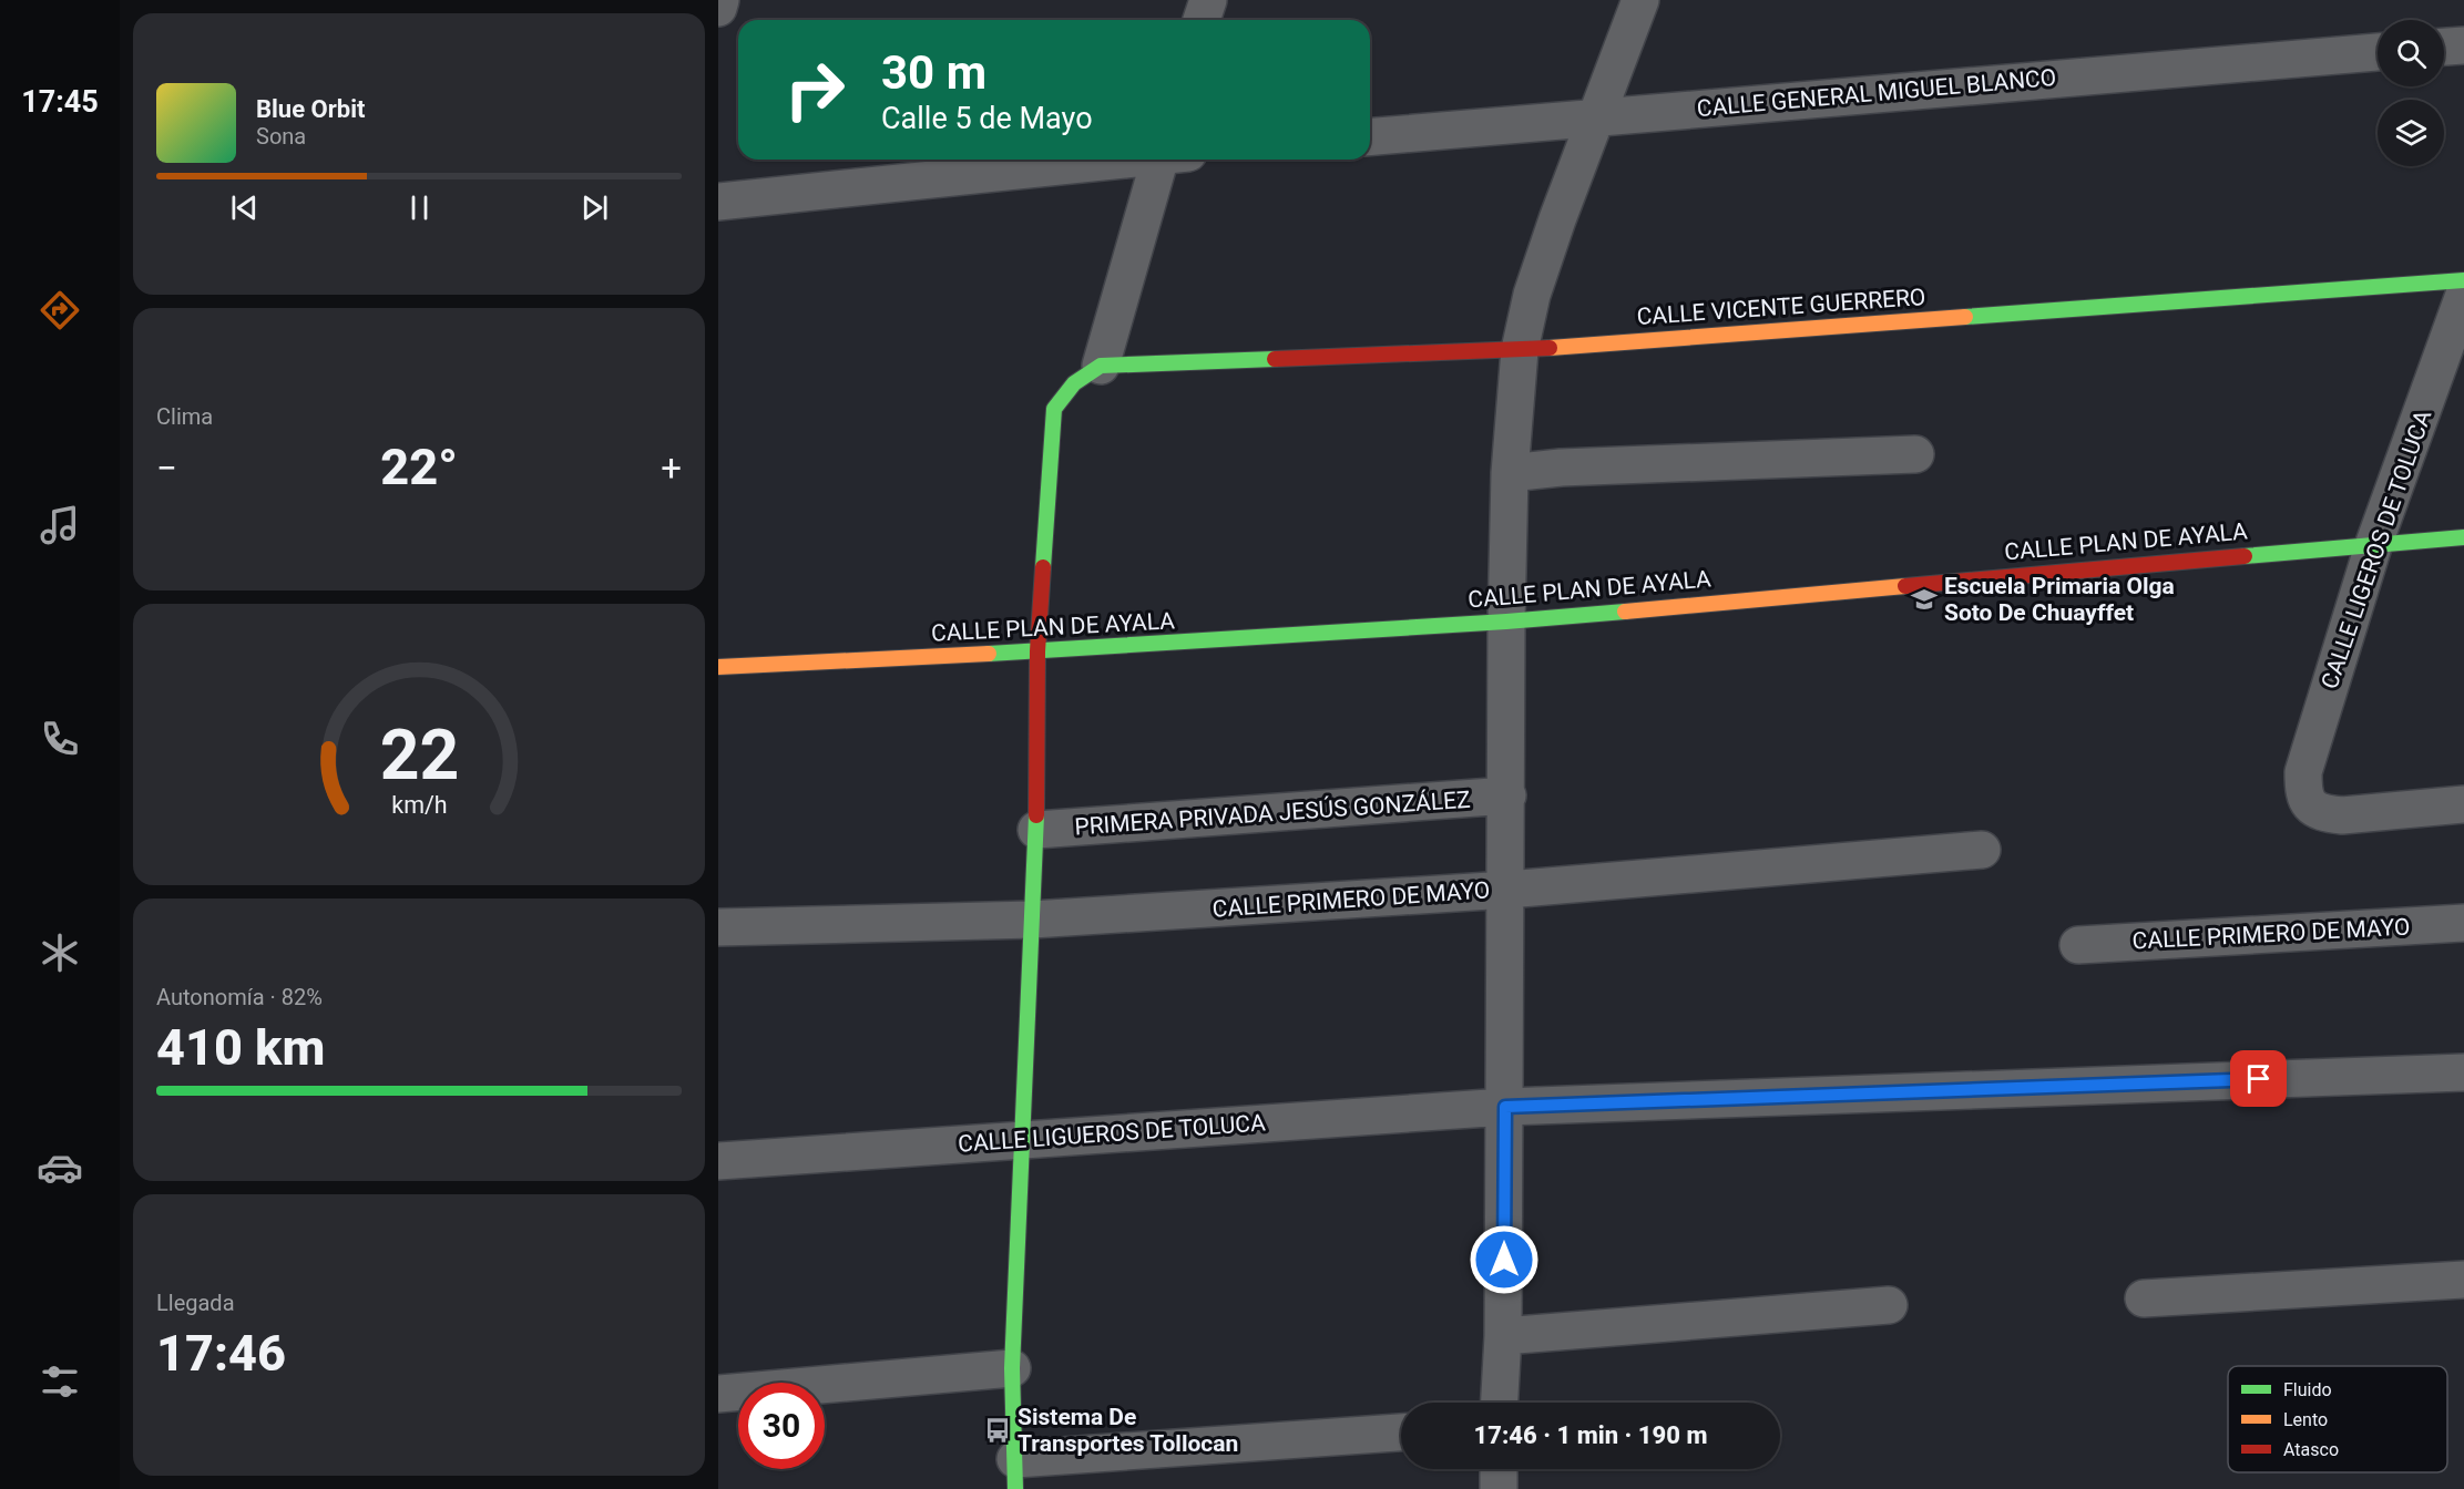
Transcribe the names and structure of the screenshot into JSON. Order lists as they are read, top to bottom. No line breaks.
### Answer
{"streets":{"street":["CALLE GENERAL MIGUEL BLANCO","CALLE VICENTE GUERRERO","CALLE PLAN DE AYALA","CALLE LIGEROS DE TOLUCA","PRIMERA PRIVADA JESÚS GONZÁLEZ","CALLE PRIMERO DE MAYO","CALLE LIGUEROS DE TOLUCA"]},"crossings":[["CALLE PLAN DE AYALA","CALLE LIGEROS DE TOLUCA"]],"places":{"school or university":["Escuela Primaria Olga Soto De Chuayffet"],"bus stop":["Sistema De Transportes Tollocan"]},"legend":["Fluido","Lento","Atasco"],"page":{"tabs":"17:45","turn":["30 m","Calle 5 de Mayo"],"song":["Blue Orbit","Sona"],"tile":["Clima",["Autonomía · 82%","410 km"],["Llegada","17:46"]],"heat":["−","22°","+"],"limit":"30","trip":"17:46 · 1 min · 190 m","gauge":["22","km/h"]}}
